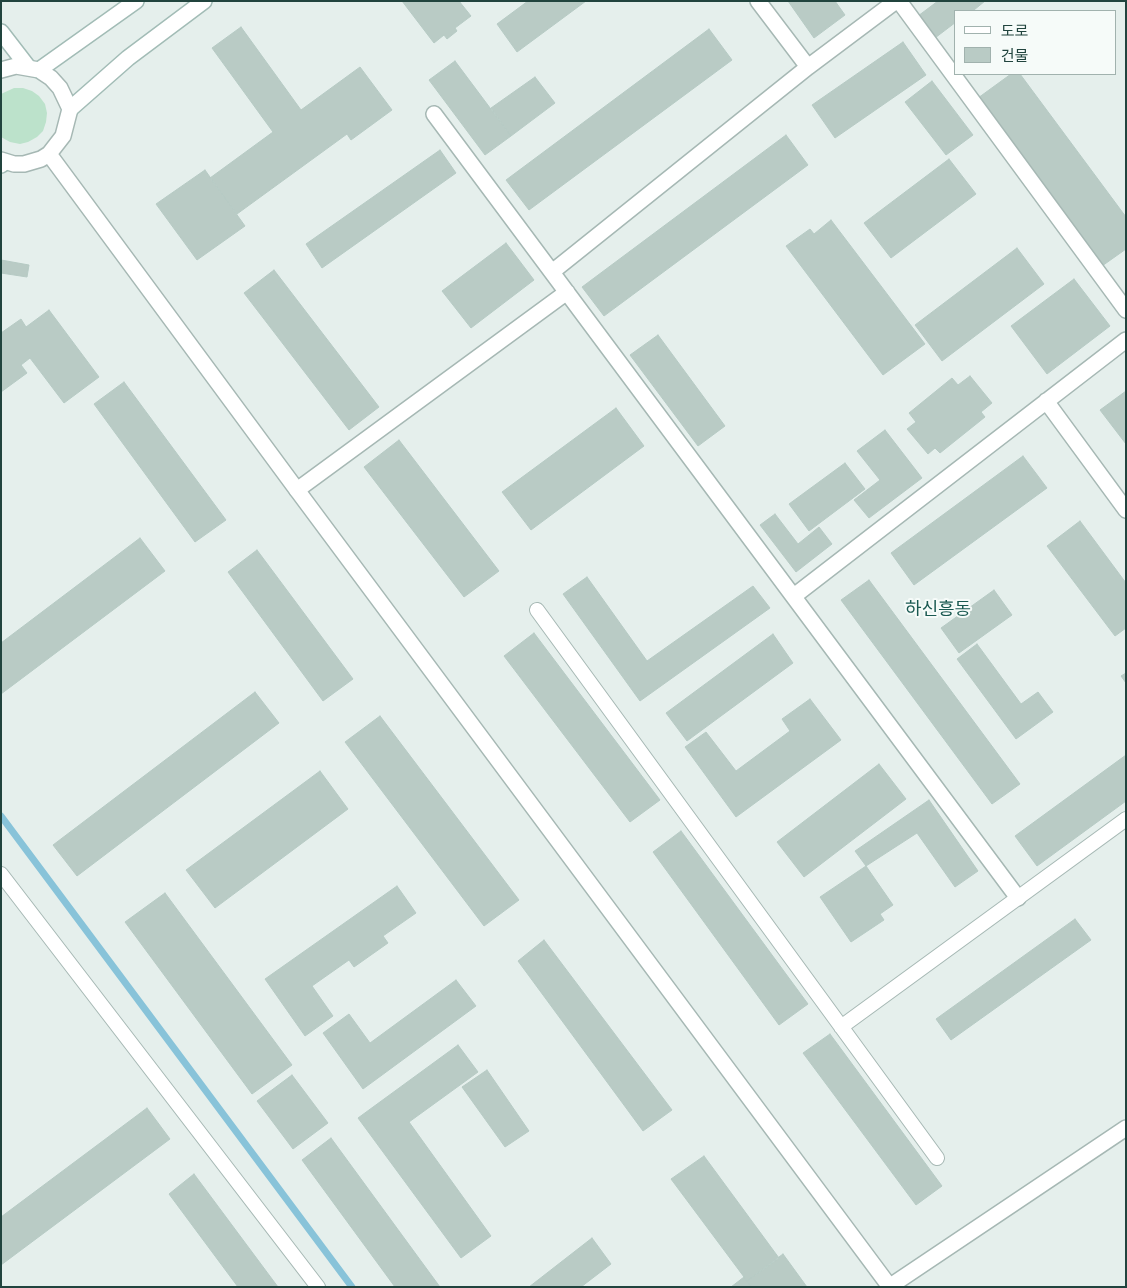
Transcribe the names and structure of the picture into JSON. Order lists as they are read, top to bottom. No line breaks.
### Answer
{"districts":["하신흥동"],"legend":["도로","건물"]}
